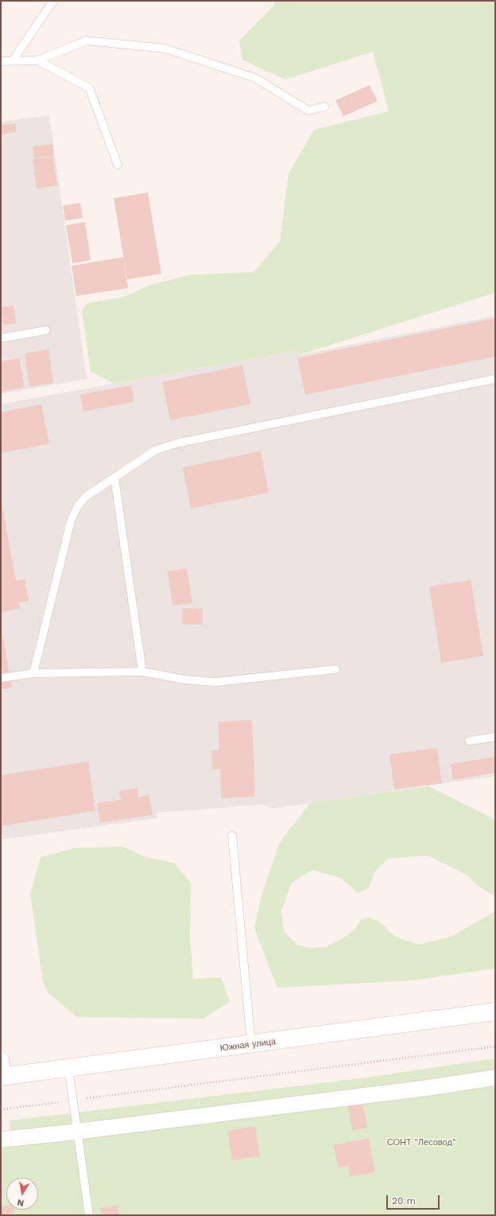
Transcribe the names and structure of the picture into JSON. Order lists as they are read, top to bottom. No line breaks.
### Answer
{"streets":{"main road":["Южная улица"]},"parks":["СОНТ \"Лесовод\""],"scale_bar":"20 m","north":"bottom"}
